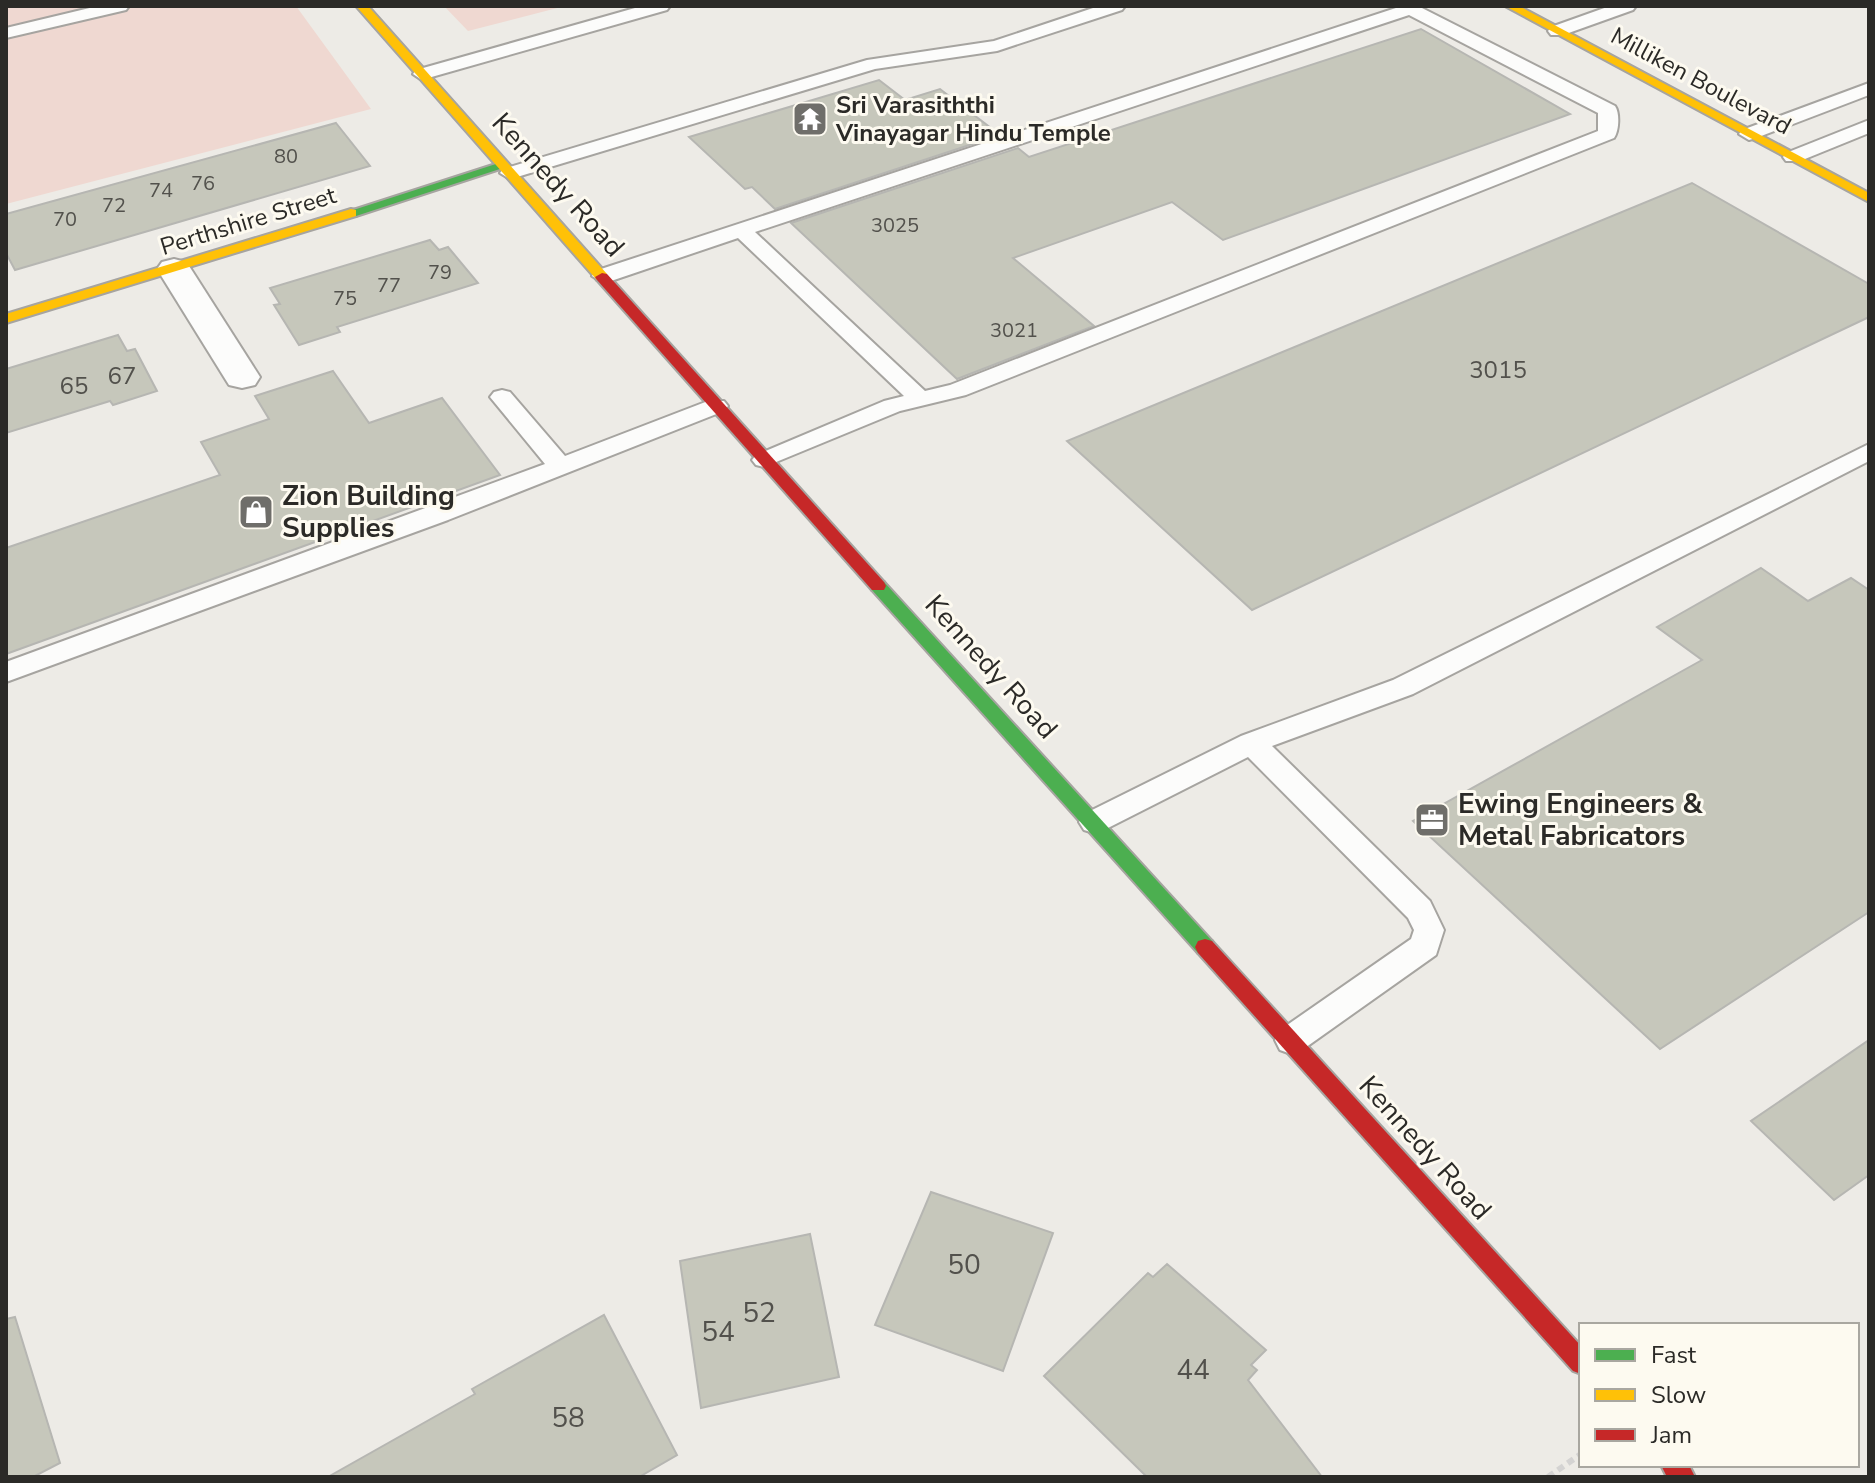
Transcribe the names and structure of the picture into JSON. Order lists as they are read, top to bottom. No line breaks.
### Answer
{"streets":{"main road":["Milliken Boulevard","Kennedy Road","Perthshire Street"]},"crossings":[["Kennedy Road","Perthshire Street"]],"places":{"temple":["Sri Varasiththi Vinayagar Hindu Temple"],"shop":["Zion Building Supplies"],"office":["Ewing Engineers & Metal Fabricators"]},"house_numbers":["80","76","74","72","70","3025","79","77","75","3021","3015","67","65","50","52","54","44","58"],"legend":["Fast","Slow","Jam"]}
